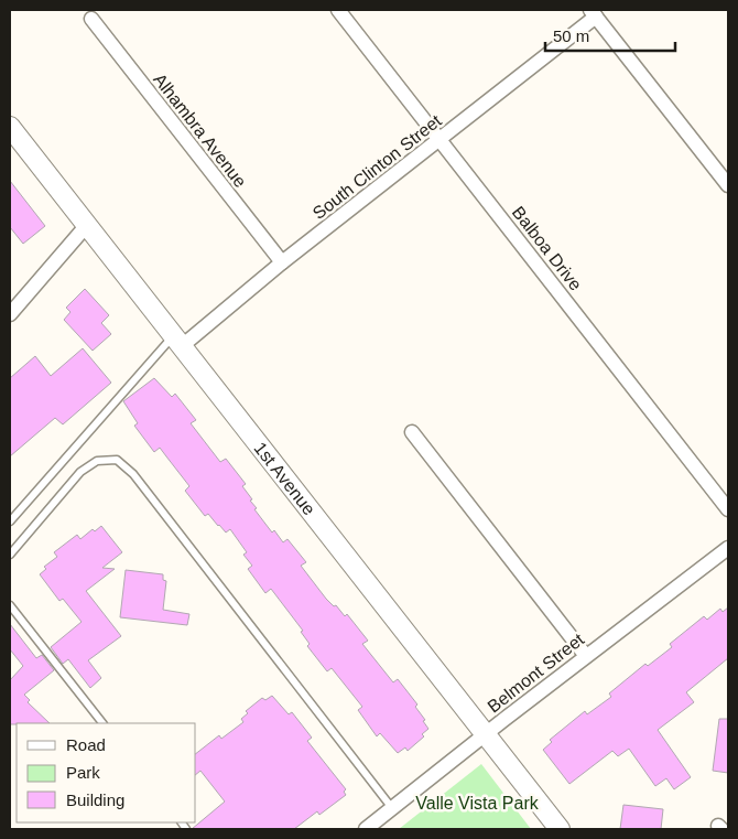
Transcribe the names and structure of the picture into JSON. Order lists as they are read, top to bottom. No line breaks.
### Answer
{"streets":{"street":["Alhambra Avenue","South Clinton Street","Balboa Drive","1st Avenue","Belmont Street"]},"crossings":[["Alhambra Avenue","South Clinton Street"],["South Clinton Street","Balboa Drive"],["South Clinton Street","1st Avenue"],["1st Avenue","Belmont Street"]],"parks":["Valle Vista Park"],"legend":["Road","Park","Building"],"scale_bar":"50 m"}
